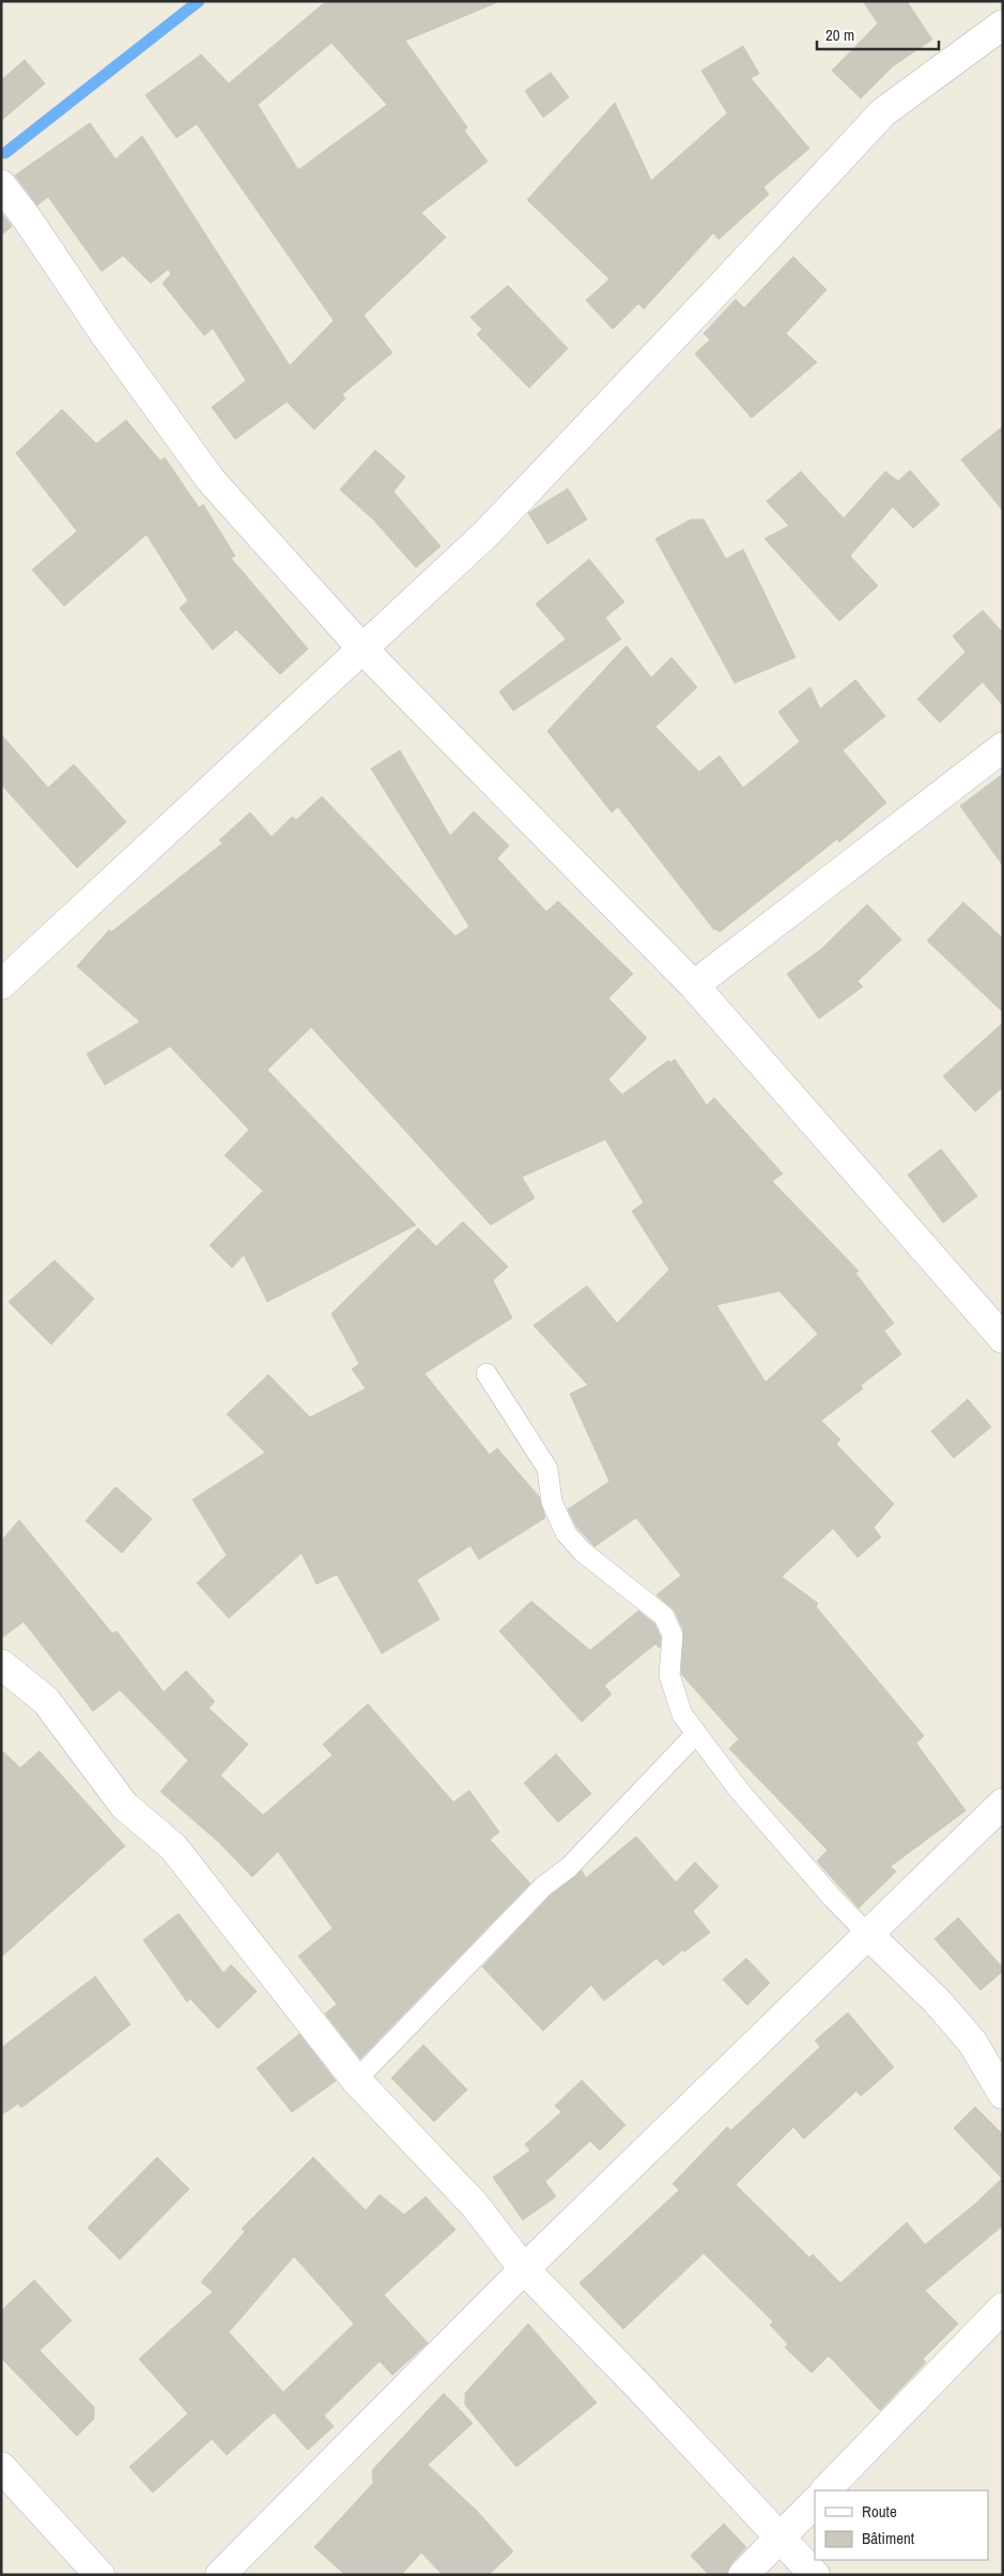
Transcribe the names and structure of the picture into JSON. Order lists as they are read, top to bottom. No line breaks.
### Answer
{"legend":["Route","Bâtiment"],"scale_bar":"20 m"}
